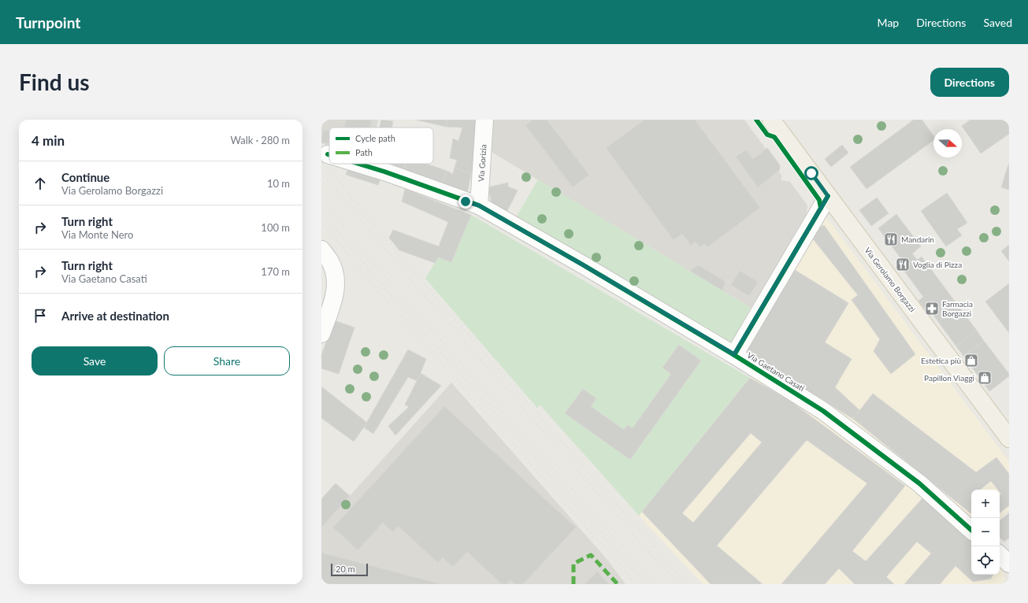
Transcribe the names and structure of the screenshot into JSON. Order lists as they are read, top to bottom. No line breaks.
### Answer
{"streets":{"main road":["Via Gerolamo Borgazzi"],"street":["Via Gorizia","Via Gaetano Casati"]},"crossings":[["Via Gorizia","Via Gaetano Casati"]],"places":{"restaurant":["Mandarin","Voglia di Pizza"],"pharmacy":["Farmacia Borgazzi"],"shop":["Estetica più","Papillon Viaggi"]},"legend":["Cycle path","Path"],"scale_bar":"20 m","north":"right","page":{"header":"Turnpoint","nav":["Map","Directions","Saved"],"buttons":["Directions",["Save","Share"]],"title":"Find us","heading":["4 min","Walk · 280 m"],"list":[["Continue","Via Gerolamo Borgazzi","10 m"],["Turn right","Via Monte Nero","100 m"],["Turn right","Via Gaetano Casati","170 m"],"Arrive at destination"],"map_buttons":["+","−"],"scale":"20 m"}}
